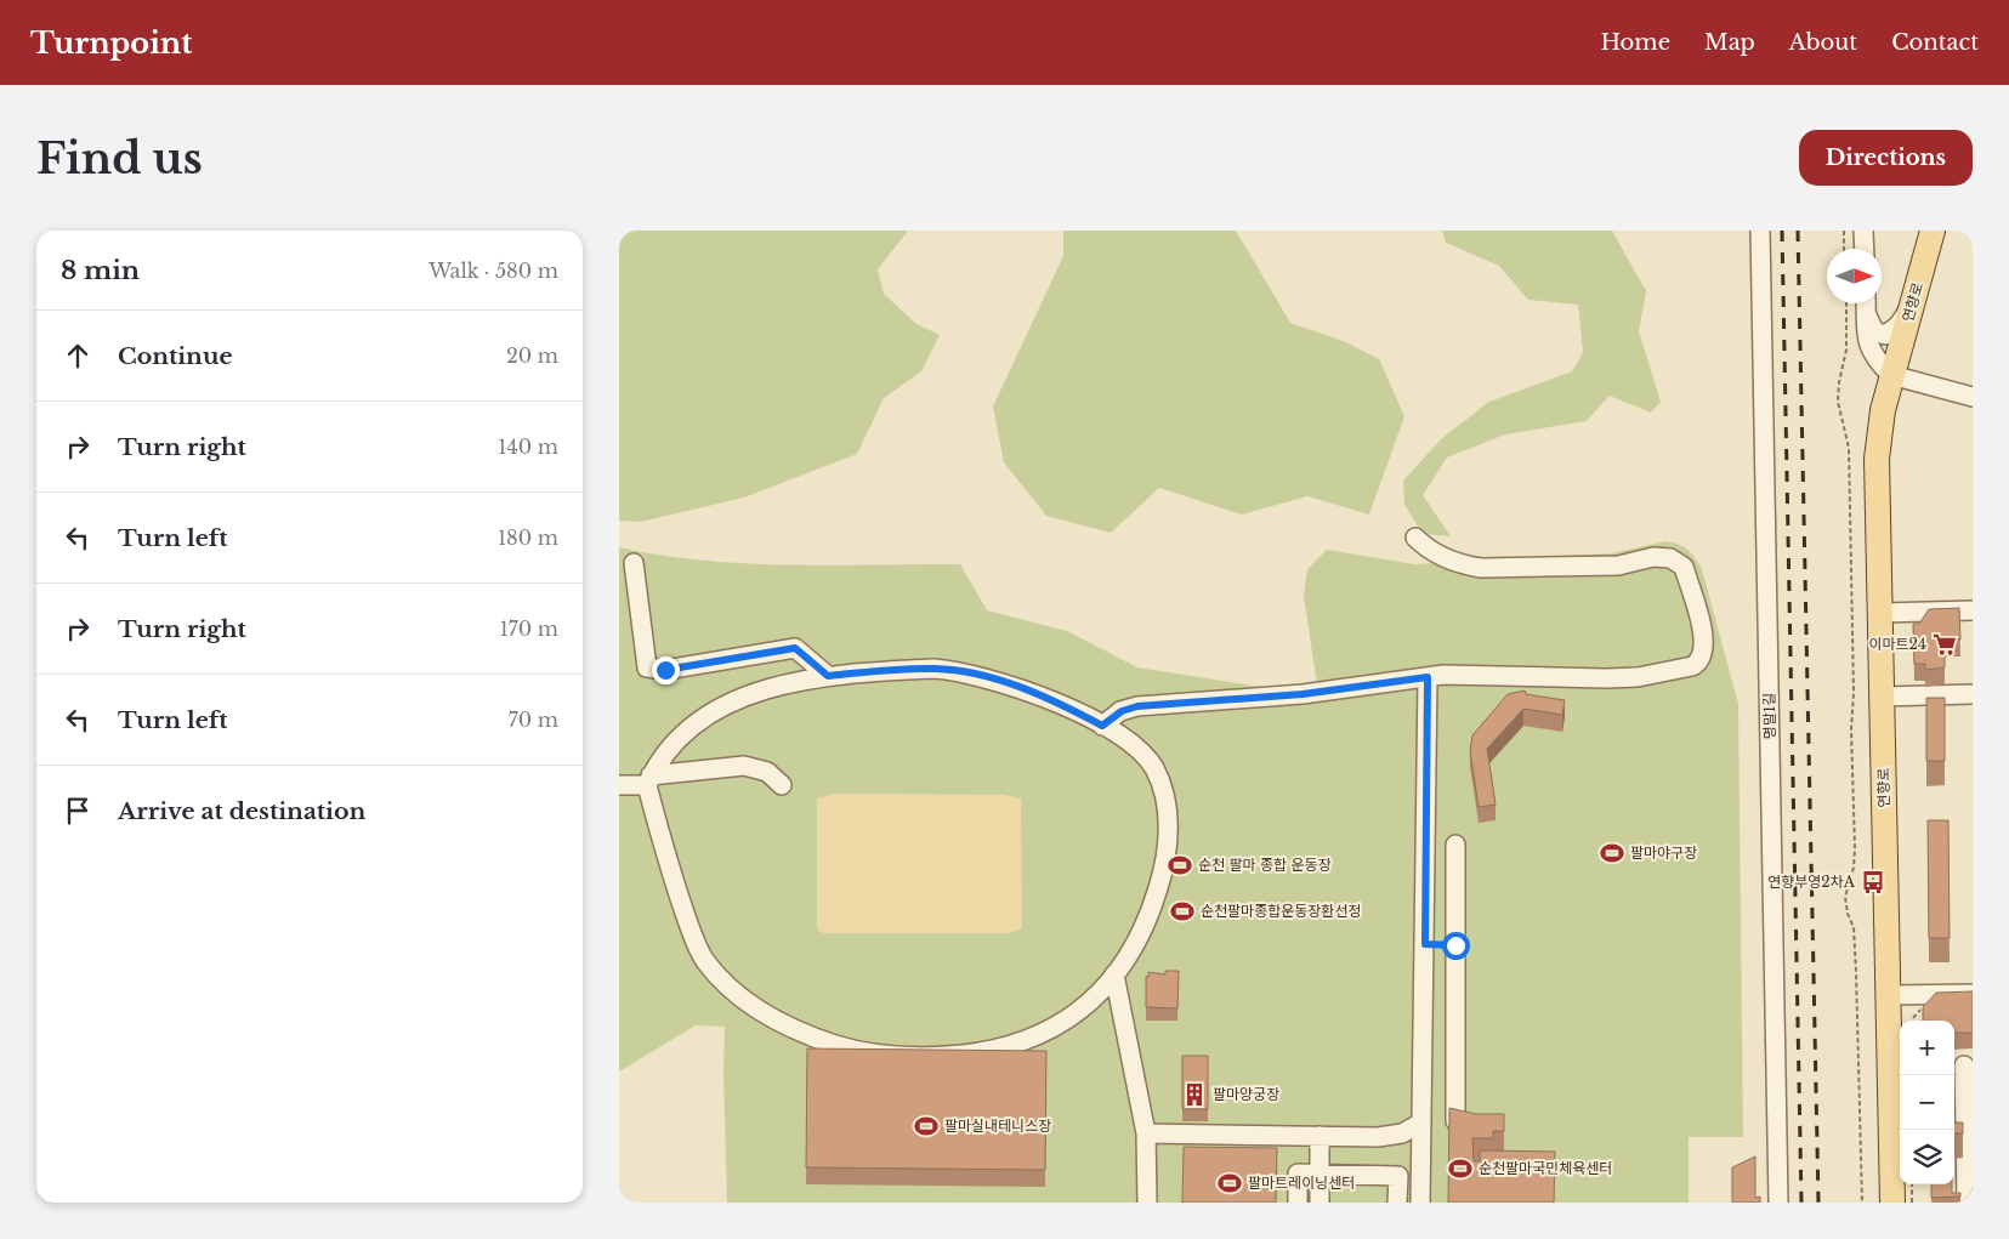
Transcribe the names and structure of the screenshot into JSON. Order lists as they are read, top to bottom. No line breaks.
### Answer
{"streets":{"main road":["연향로"],"street":["명말1길"]},"places":{"supermarket":["이마트24"],"sports":["팔마야구장","순천 팔마 종합 운동장","순천팔마종합운동장환선정","팔마실내테니스장","순천팔마국민체육센터","팔마트레이닝센터"],"bus stop":["연향부영2차A"],"building":["팔마양궁장"]},"north":"right","page":{"header":"Turnpoint","nav":["Home","Map","About","Contact"],"buttons":"Directions","title":"Find us","heading":["8 min","Walk · 580 m"],"list":[["Continue","20 m"],["Turn right","140 m"],["Turn left","180 m"],["Turn right","170 m"],["Turn left","70 m"],"Arrive at destination"],"map_buttons":["+","−"]}}
